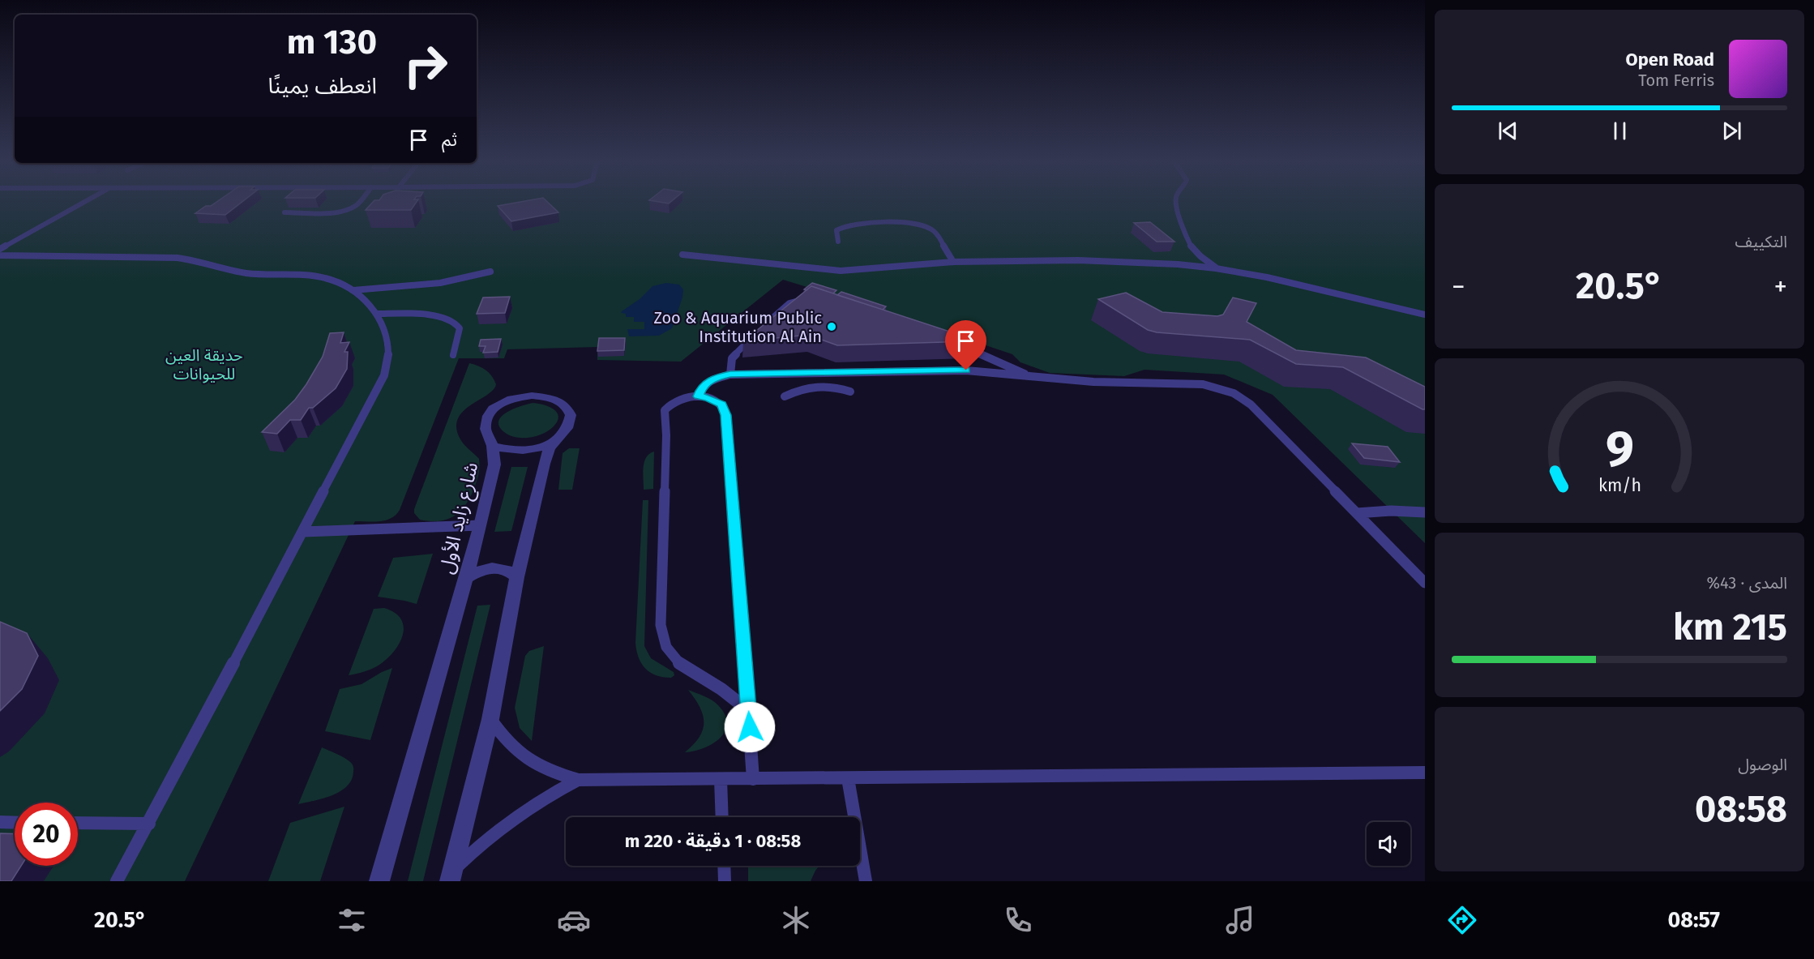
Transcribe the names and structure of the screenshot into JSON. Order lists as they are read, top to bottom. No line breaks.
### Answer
{"streets":{"street":["شارع زايد الأول"]},"parks":["حديقة العين للحيوانات"],"places":["Zoo & Aquarium Public Institution Al Ain"],"page":{"turn":["130 m","انعطف يمينًا"],"song":["Open Road","Tom Ferris"],"then":"ثم","tile":["التكييف",["المدى · 43%","215 km"],["الوصول","08:58"]],"heat":["−","20.5°","+"],"limit":"20","trip":"08:58 · 1 دقيقة · 220 m","tabs":["08:57","20.5°"],"gauge":["9","km/h"]}}
